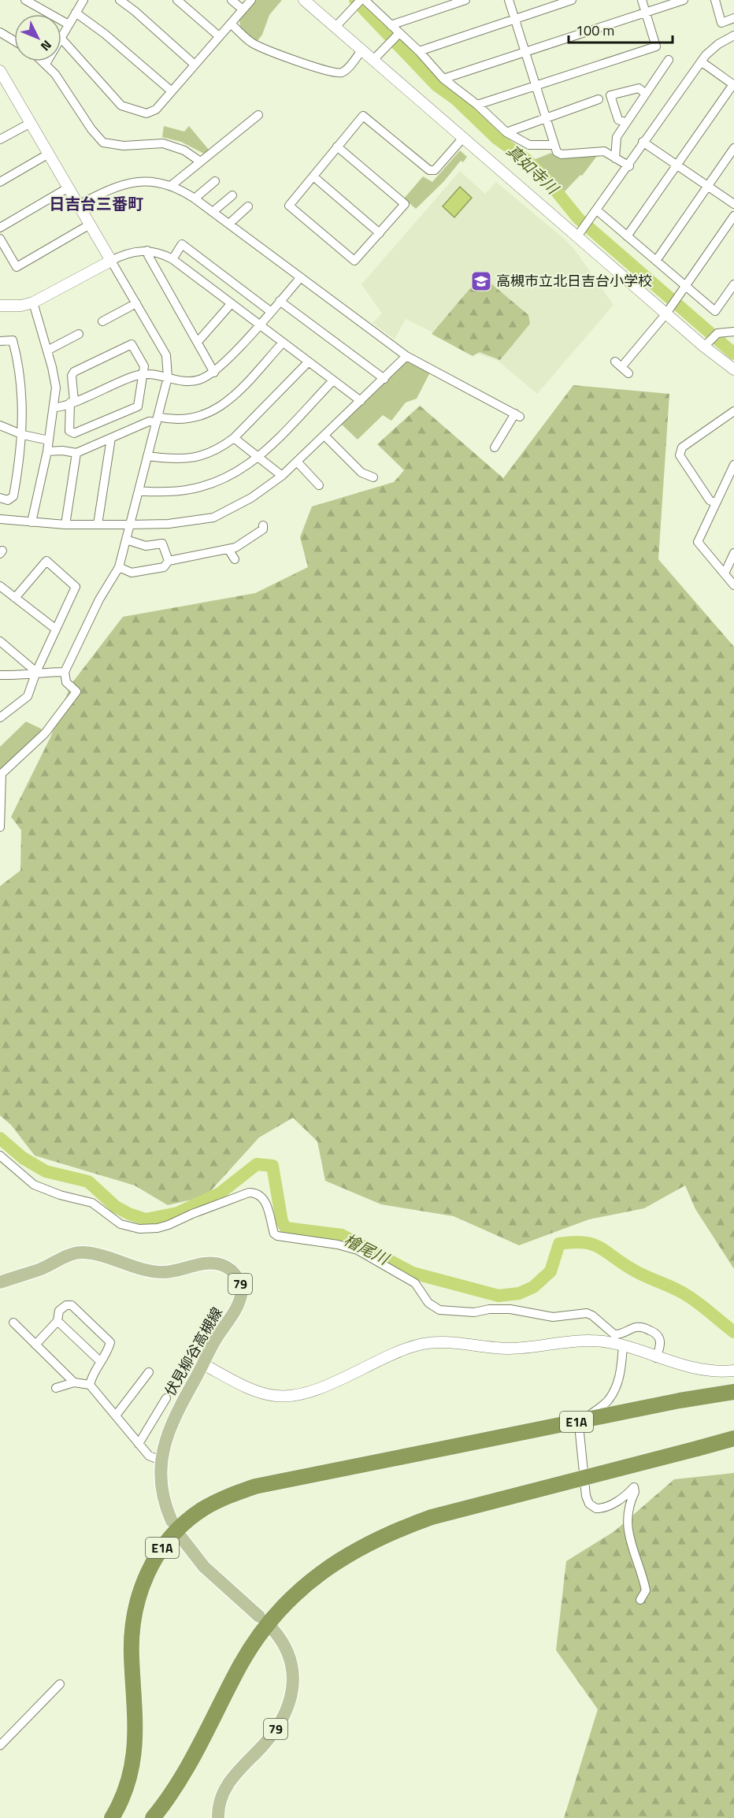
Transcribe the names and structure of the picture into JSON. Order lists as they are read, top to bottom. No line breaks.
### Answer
{"streets":{"highway":["E1A"],"main road":["79","伏見柳谷高槻線"]},"districts":["日吉台三番町"],"water":["真如寺川","檜尾川"],"places":{"school or university":["高槻市立北日吉台小学校"]},"scale_bar":"100 m","north":"bottom right"}
